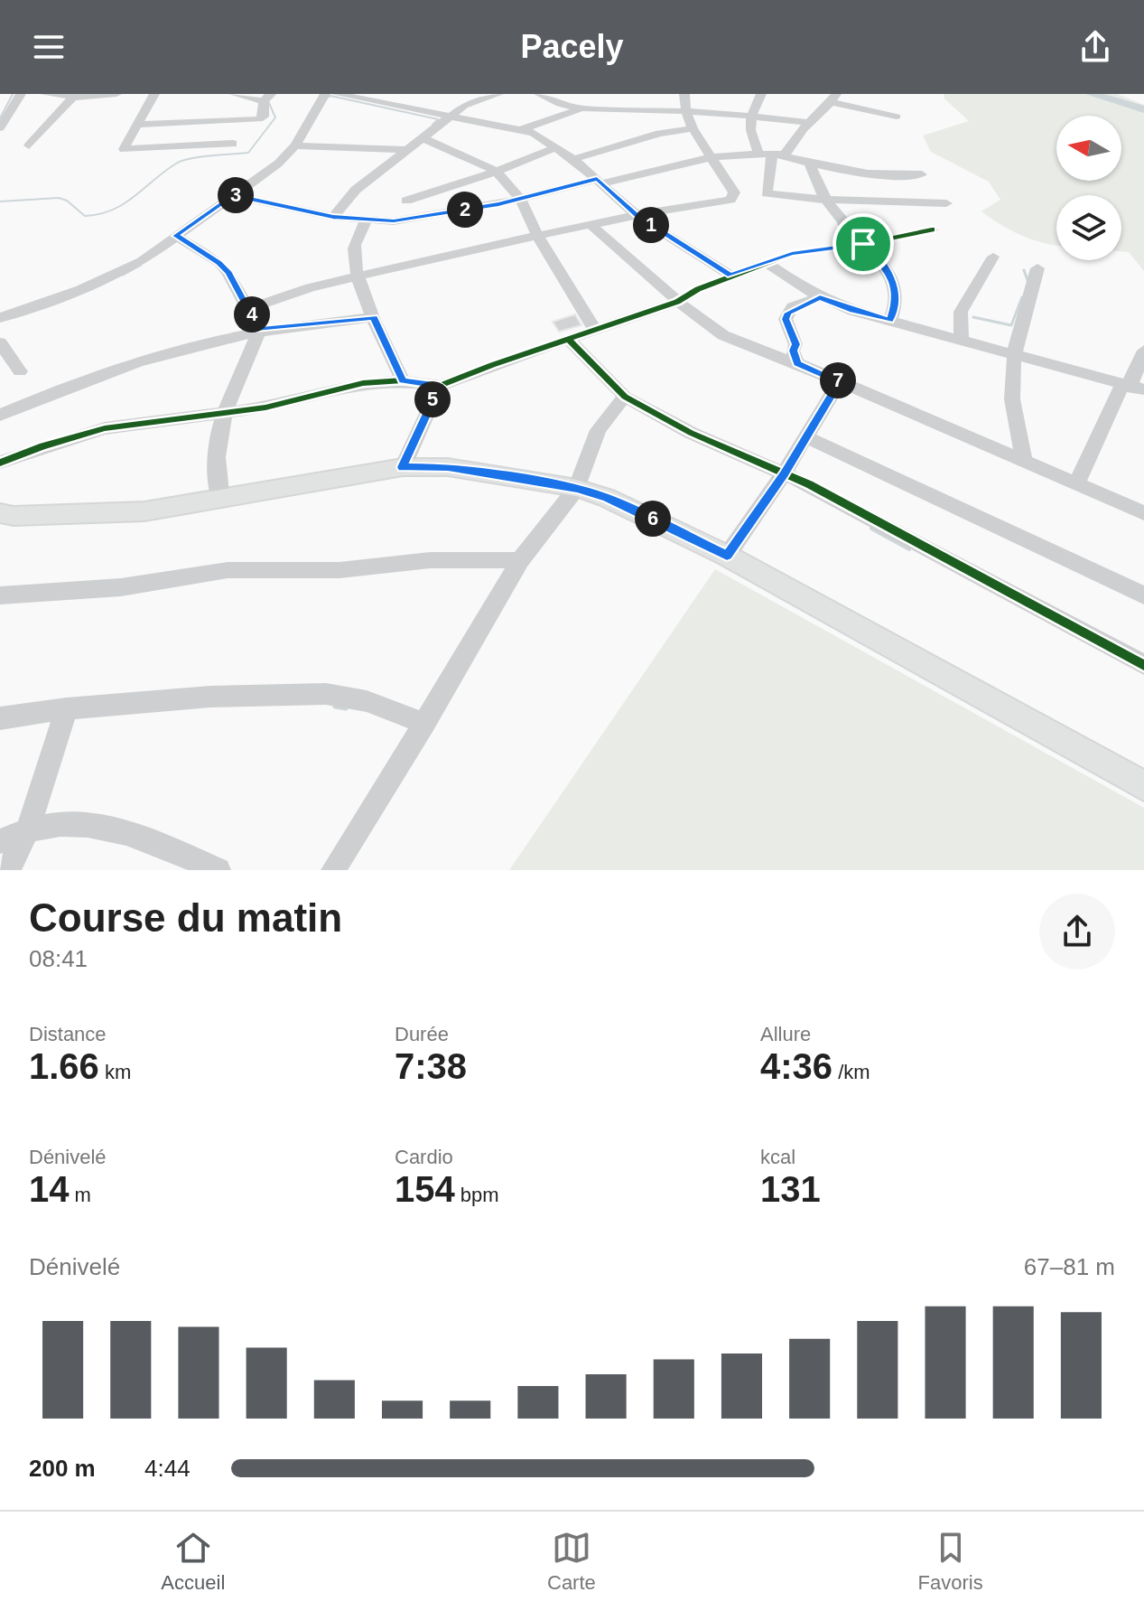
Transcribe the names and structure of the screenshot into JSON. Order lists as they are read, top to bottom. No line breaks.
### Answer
{"north":"left","page":{"header":"Pacely","pins":["3","2","1","4","7","5","6"],"heading":["Course du matin","08:41"],"stats":[["Distance","1.66 km"],["Durée","7:38"],["Allure","4:36 /km"],["Dénivelé","14 m"],["Cardio","154 bpm"],["kcal","131"]],"chart":["Dénivelé","67–81 m"],"list":[{"name":"200 m","note":"4:44"}],"tabs":["Accueil","Carte","Favoris"]}}
